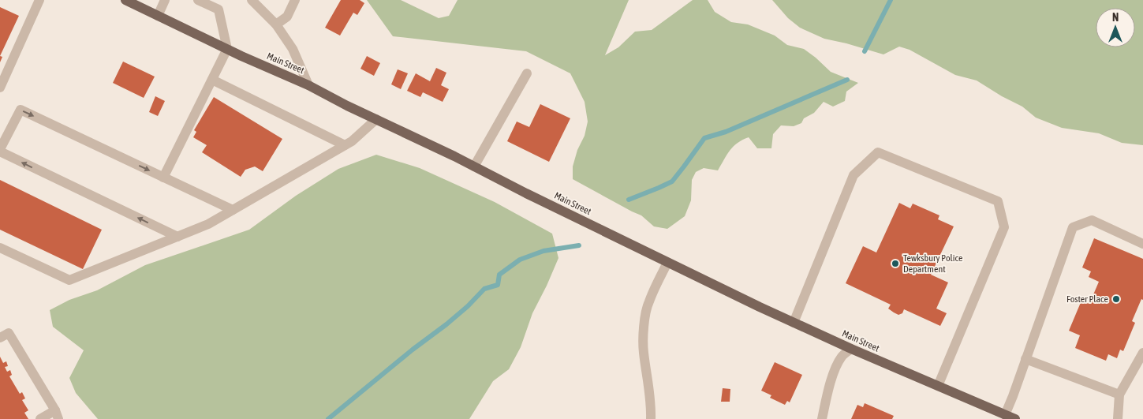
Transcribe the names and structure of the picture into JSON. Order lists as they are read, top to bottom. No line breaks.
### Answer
{"streets":{"main road":["Main Street"]},"places":["Tewksbury Police Department","Foster Place"],"north":"top"}
